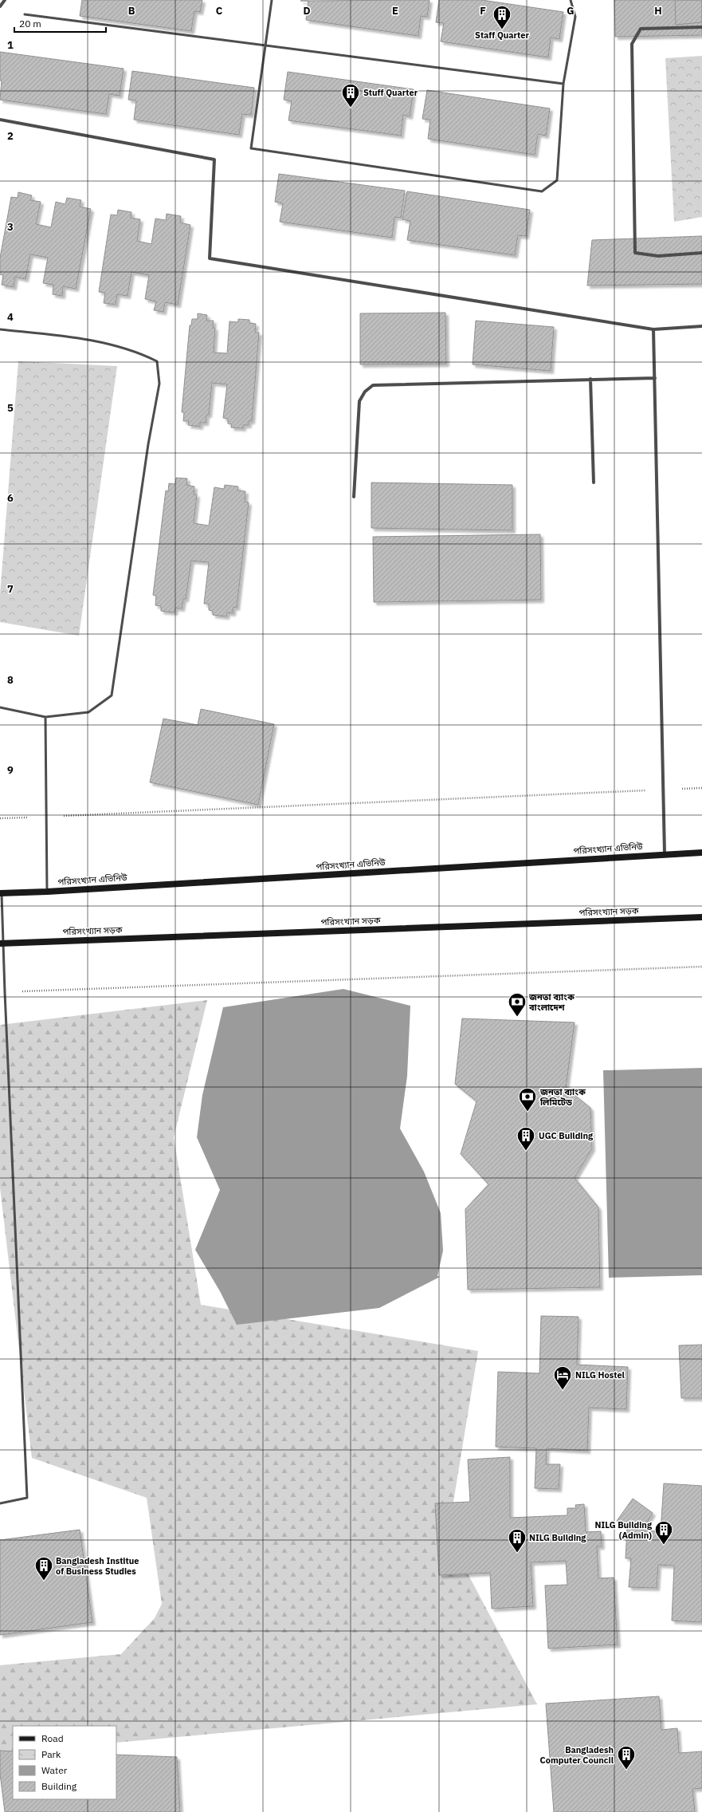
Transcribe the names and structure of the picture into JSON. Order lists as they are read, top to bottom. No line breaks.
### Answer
{"streets":{"street":["পরিসংখ্যান এভিনিউ","পরিসংখ্যান সড়ক"]},"places":{"building":["Staff Quarter","Stuff Quarter","UGC Building","NILG Building (Admin)","NILG Building","Bangladesh Institue of Business Studies","Bangladesh Computer Council"],"bank":["জনতা ব্যাংক বাংলাদেশ","জনতা ব্যাংক লিমিটেড"],"hotel":["NILG Hostel"]},"legend":["Road","Park","Water","Building"],"scale_bar":"20 m","grid":{"columns":["B","C","D","E","F","G","H"],"rows":["1","2","3","4","5","6","7","8","9"]}}
